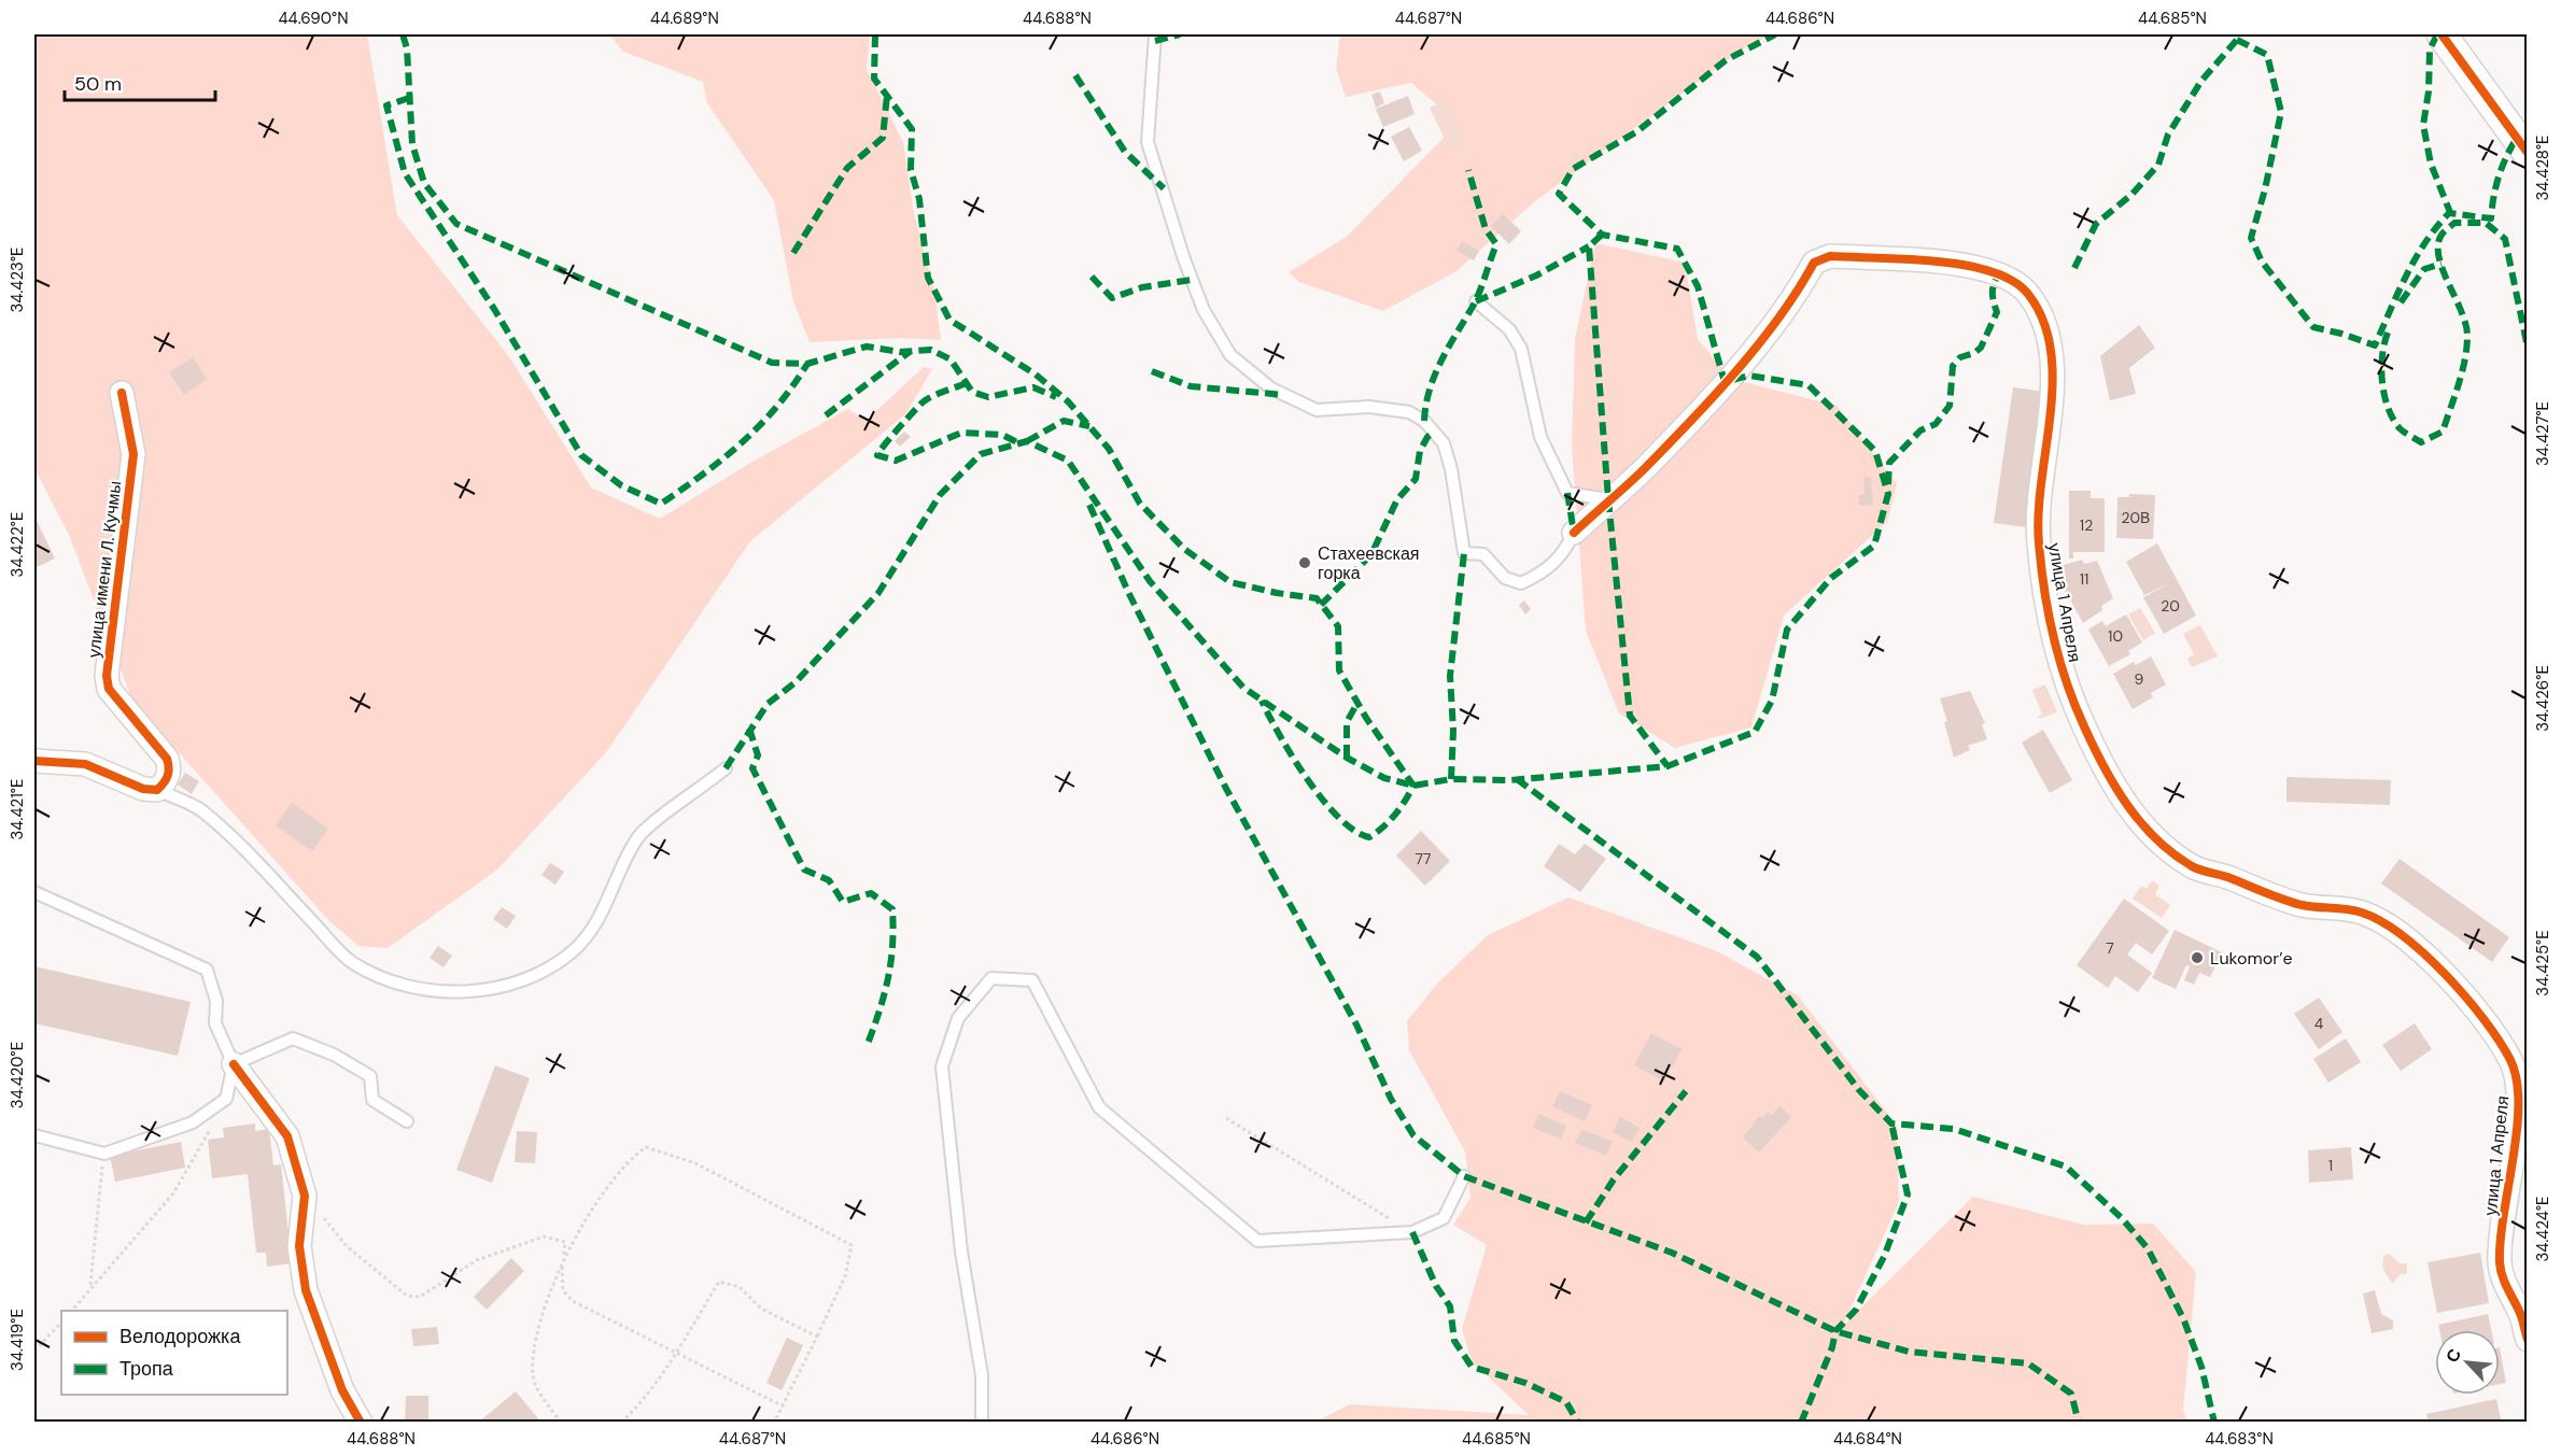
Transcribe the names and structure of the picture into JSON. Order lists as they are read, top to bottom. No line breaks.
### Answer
{"streets":{"street":["улица имени Л. Кучмы","улица 1 Апреля"]},"places":["Стахеевская горка","Lukomor’e"],"house_numbers":["20В","12","11","20","10","9","77","7","4","1"],"legend":["Велодорожка","Тропа"],"scale_bar":"50 m","north":"top left","coordinates":["44.690°N","44.689°N","44.688°N","44.687°N","44.686°N","44.685°N","34.428°E","34.423°E","34.427°E","34.422°E","34.426°E","34.421°E","34.425°E","34.420°E","34.424°E","34.419°E","44.684°N","44.683°N"]}
